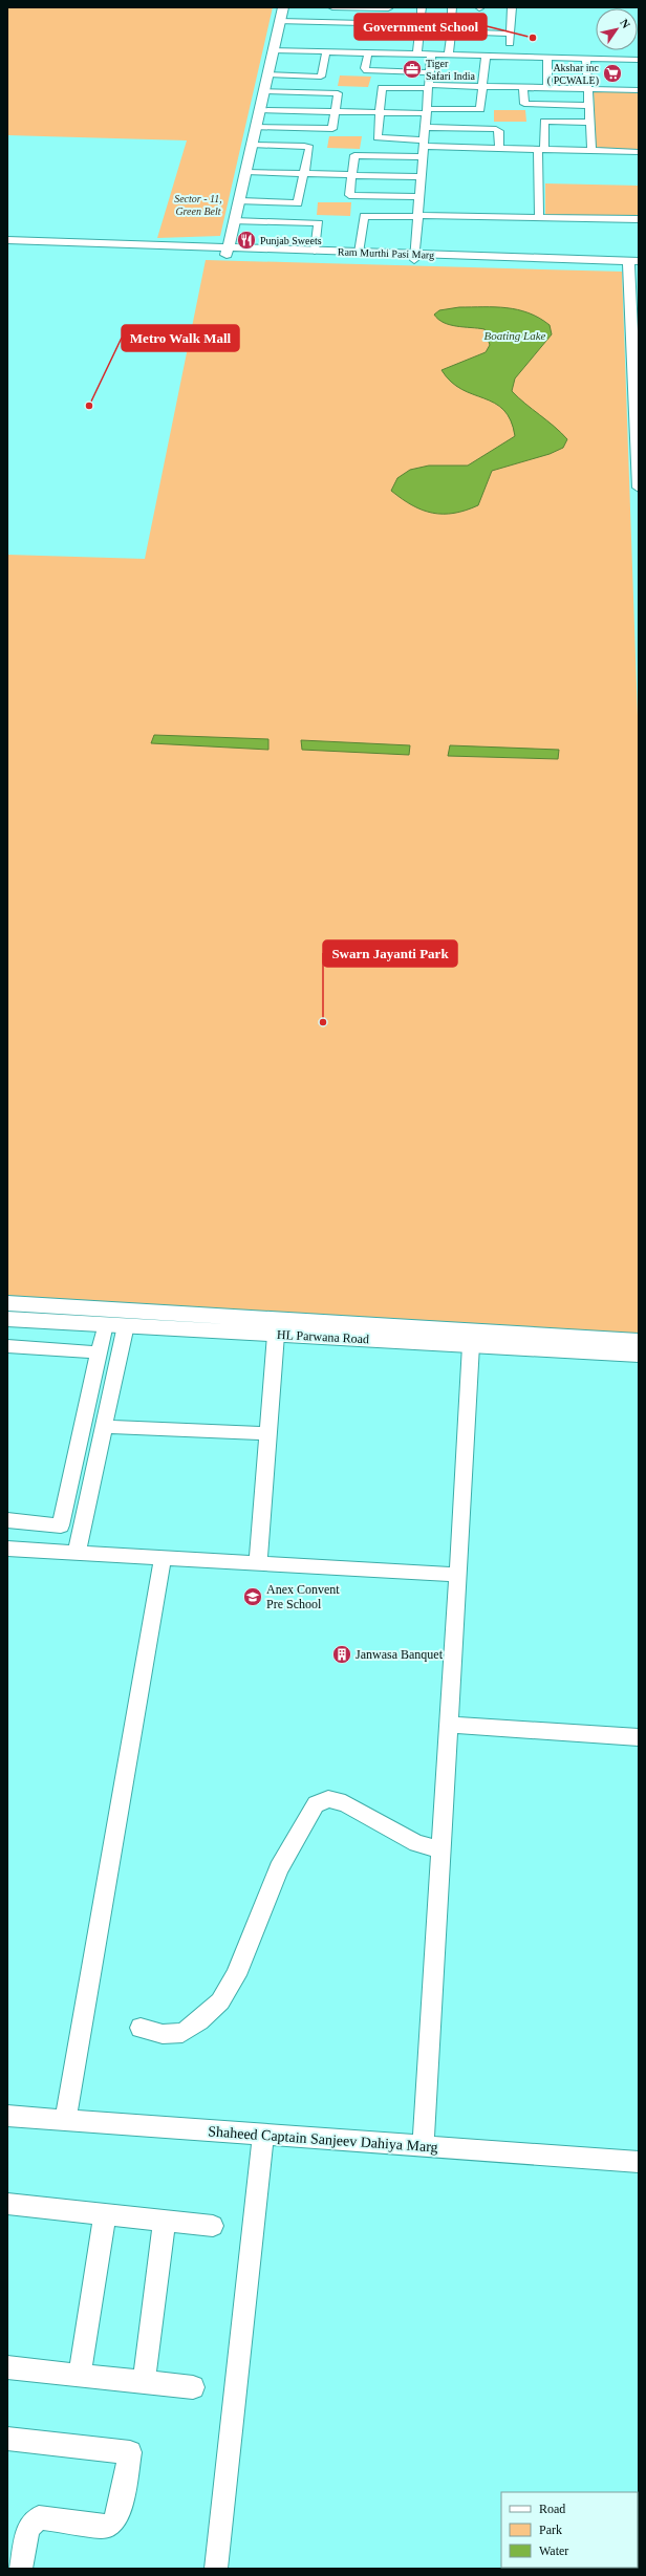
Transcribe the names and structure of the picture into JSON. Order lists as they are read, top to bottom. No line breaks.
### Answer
{"streets":{"street":["Ram Murthi Pasi Marg","HL Parwana Road","Shaheed Captain Sanjeev Dahiya Marg"]},"water":["Boating Lake"],"parks":["Sector - 11, Green Belt"],"places":{"other":["Government School","Metro Walk Mall","Swarn Jayanti Park"],"office":["Tiger Safari India"],"supermarket":["Akshar inc ( PCWALE)"],"restaurant":["Punjab Sweets"],"school or university":["Anex Convent Pre School"],"building":["Janwasa Banquet"]},"legend":["Road","Park","Water"],"north":"top right"}
